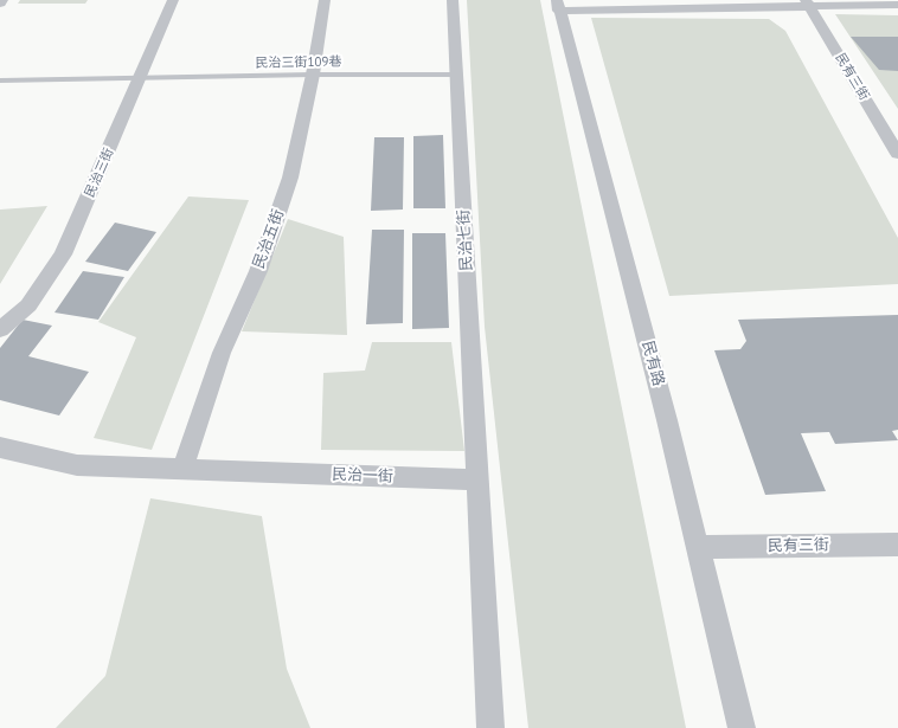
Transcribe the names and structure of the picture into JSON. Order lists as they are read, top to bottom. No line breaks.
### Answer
{"streets":{"street":["民有三街","民治三街","民治五街","民治七街","民有路","民治一街"],"lane":["民治三街109巷"]},"crossings":[["民治三街109巷","民治三街"],["民治三街109巷","民治五街"],["民治三街109巷","民治七街"],["民有三街","民有路"],["民治五街","民治一街"],["民治七街","民治一街"]]}
